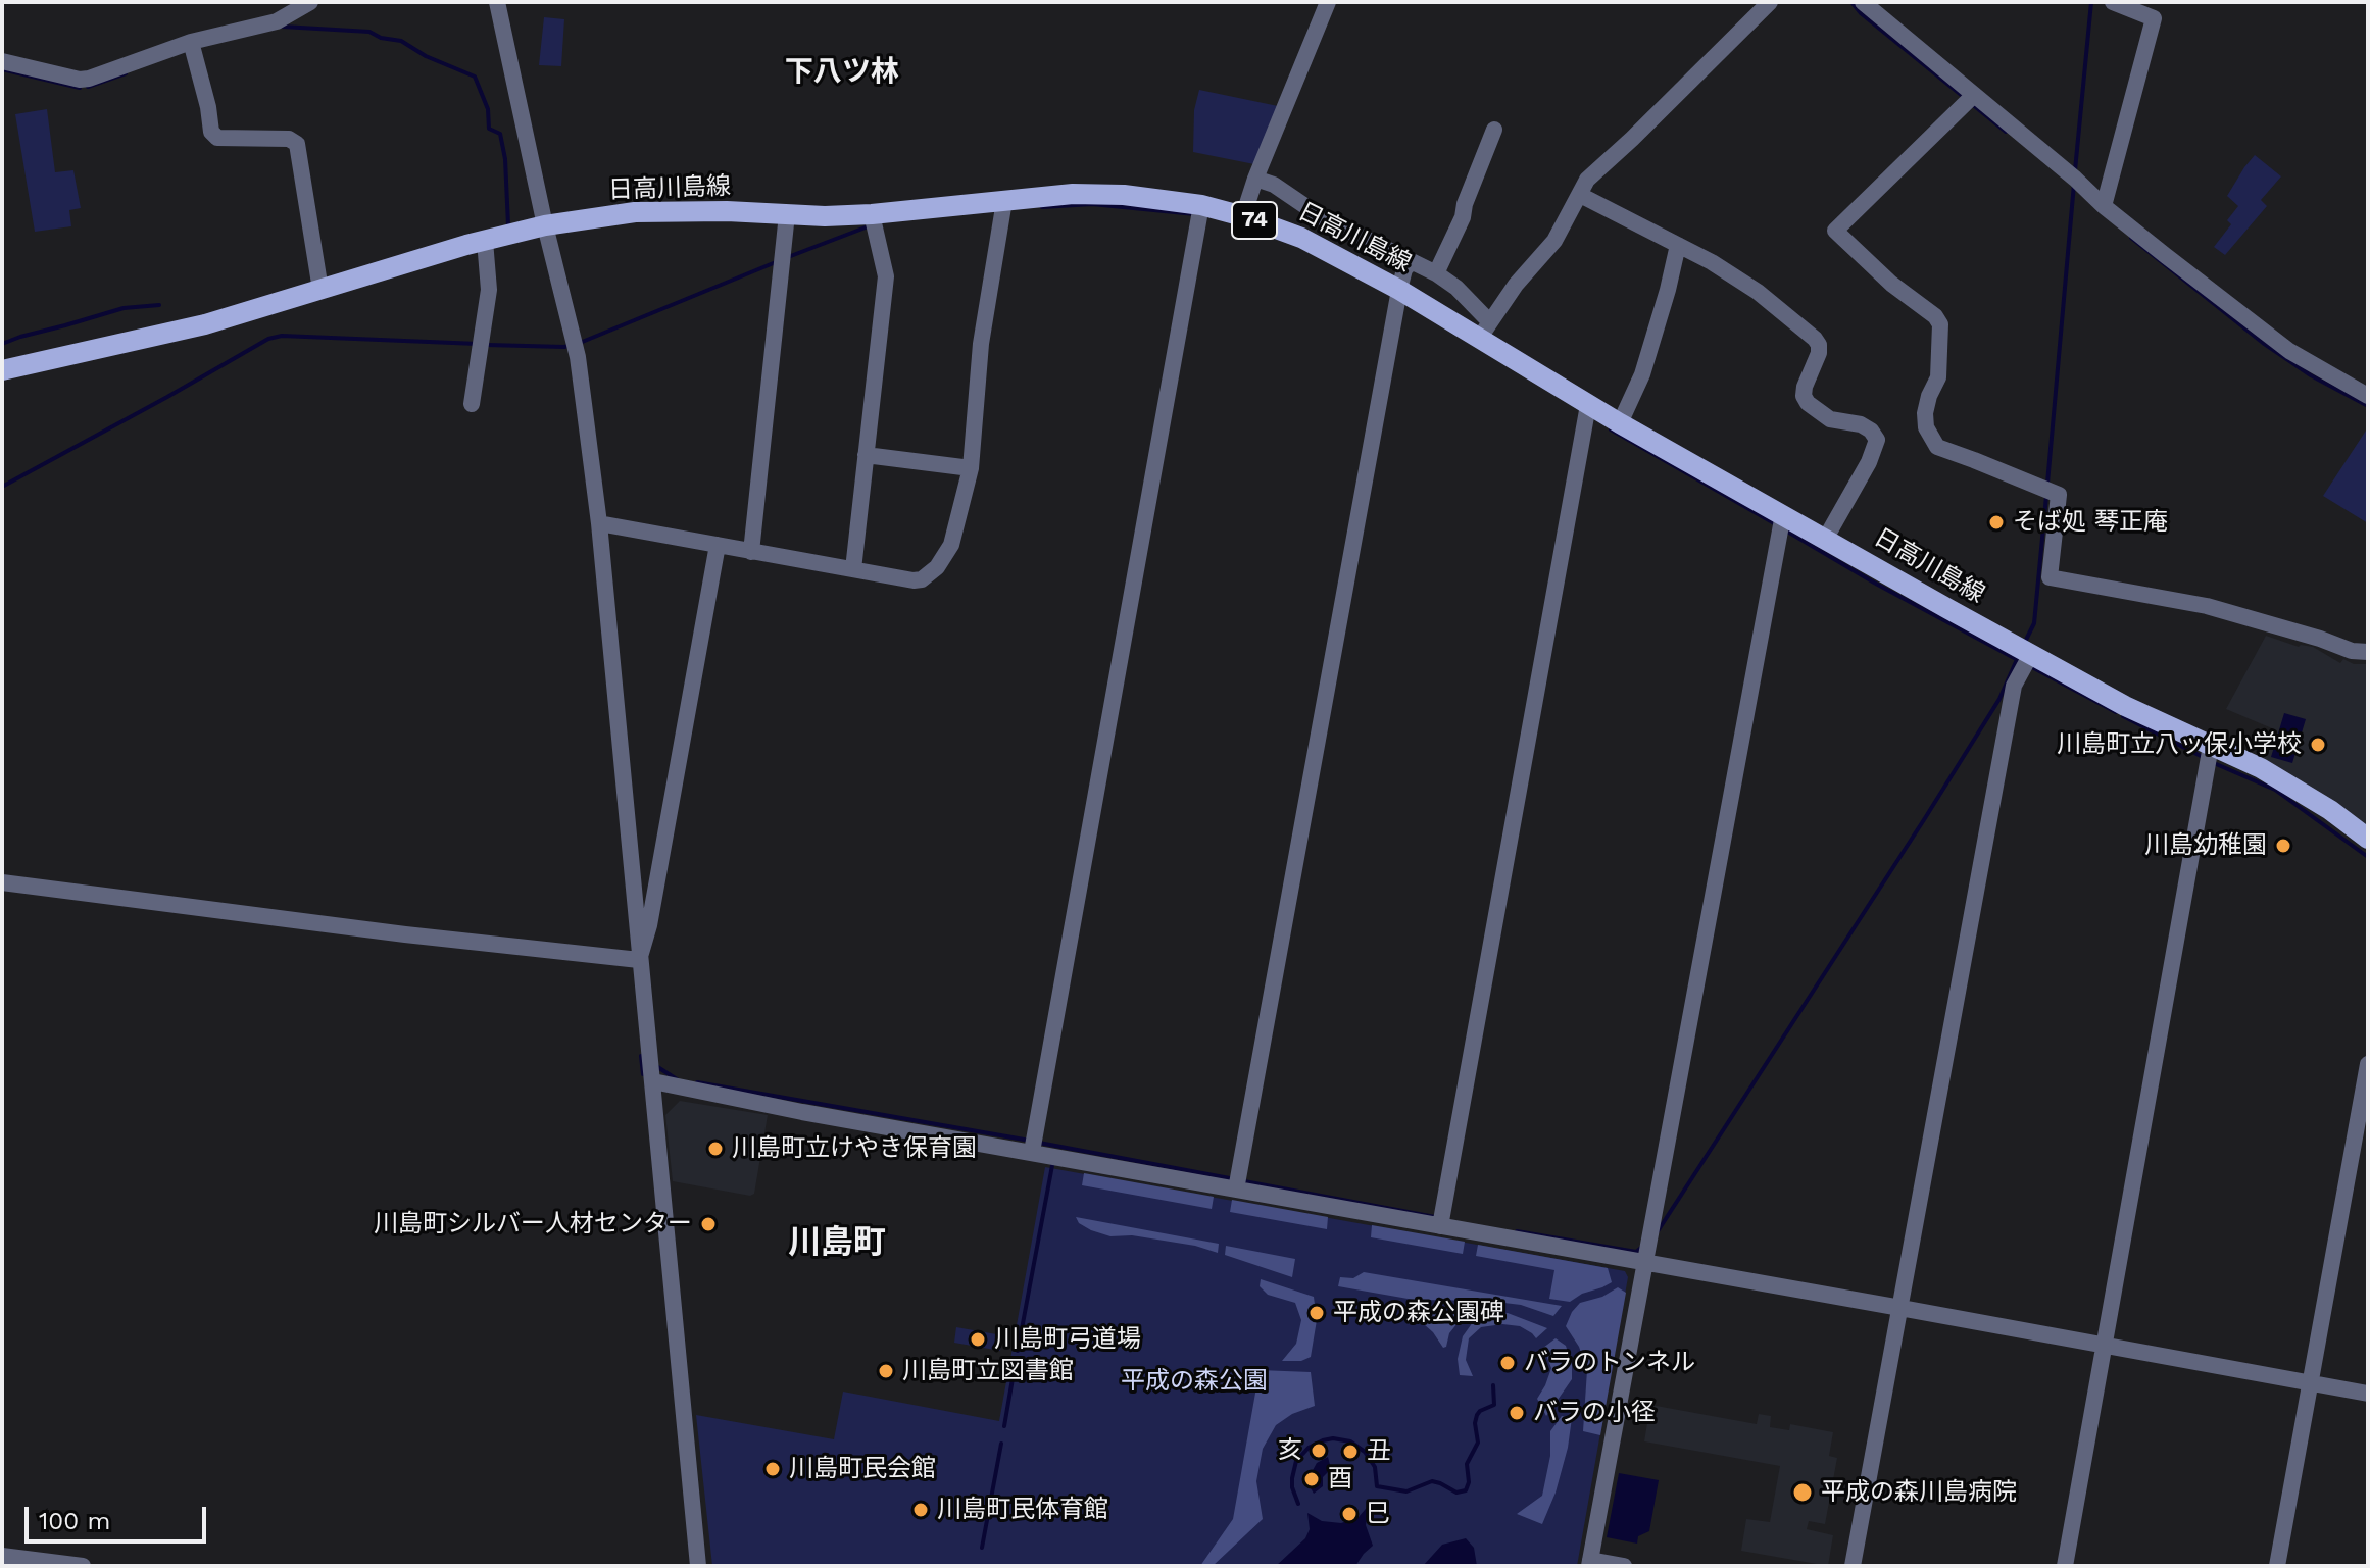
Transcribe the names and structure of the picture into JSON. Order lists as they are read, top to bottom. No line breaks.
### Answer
{"streets":{"main road":["日高川島線","74"]},"districts":["下八ツ林","川島町"],"parks":["平成の森公園"],"places":["そば処 琴正庵","川島町立八ッ保小学校","川島幼稚園","川島町立けやき保育園","川島町シルバー人材センター","平成の森公園碑","川島町弓道場","バラのトンネル","川島町立図書館","バラの小径","亥","丑","川島町民会館","酉","平成の森川島病院","川島町民体育館","巳"],"scale_bar":"100 m"}
